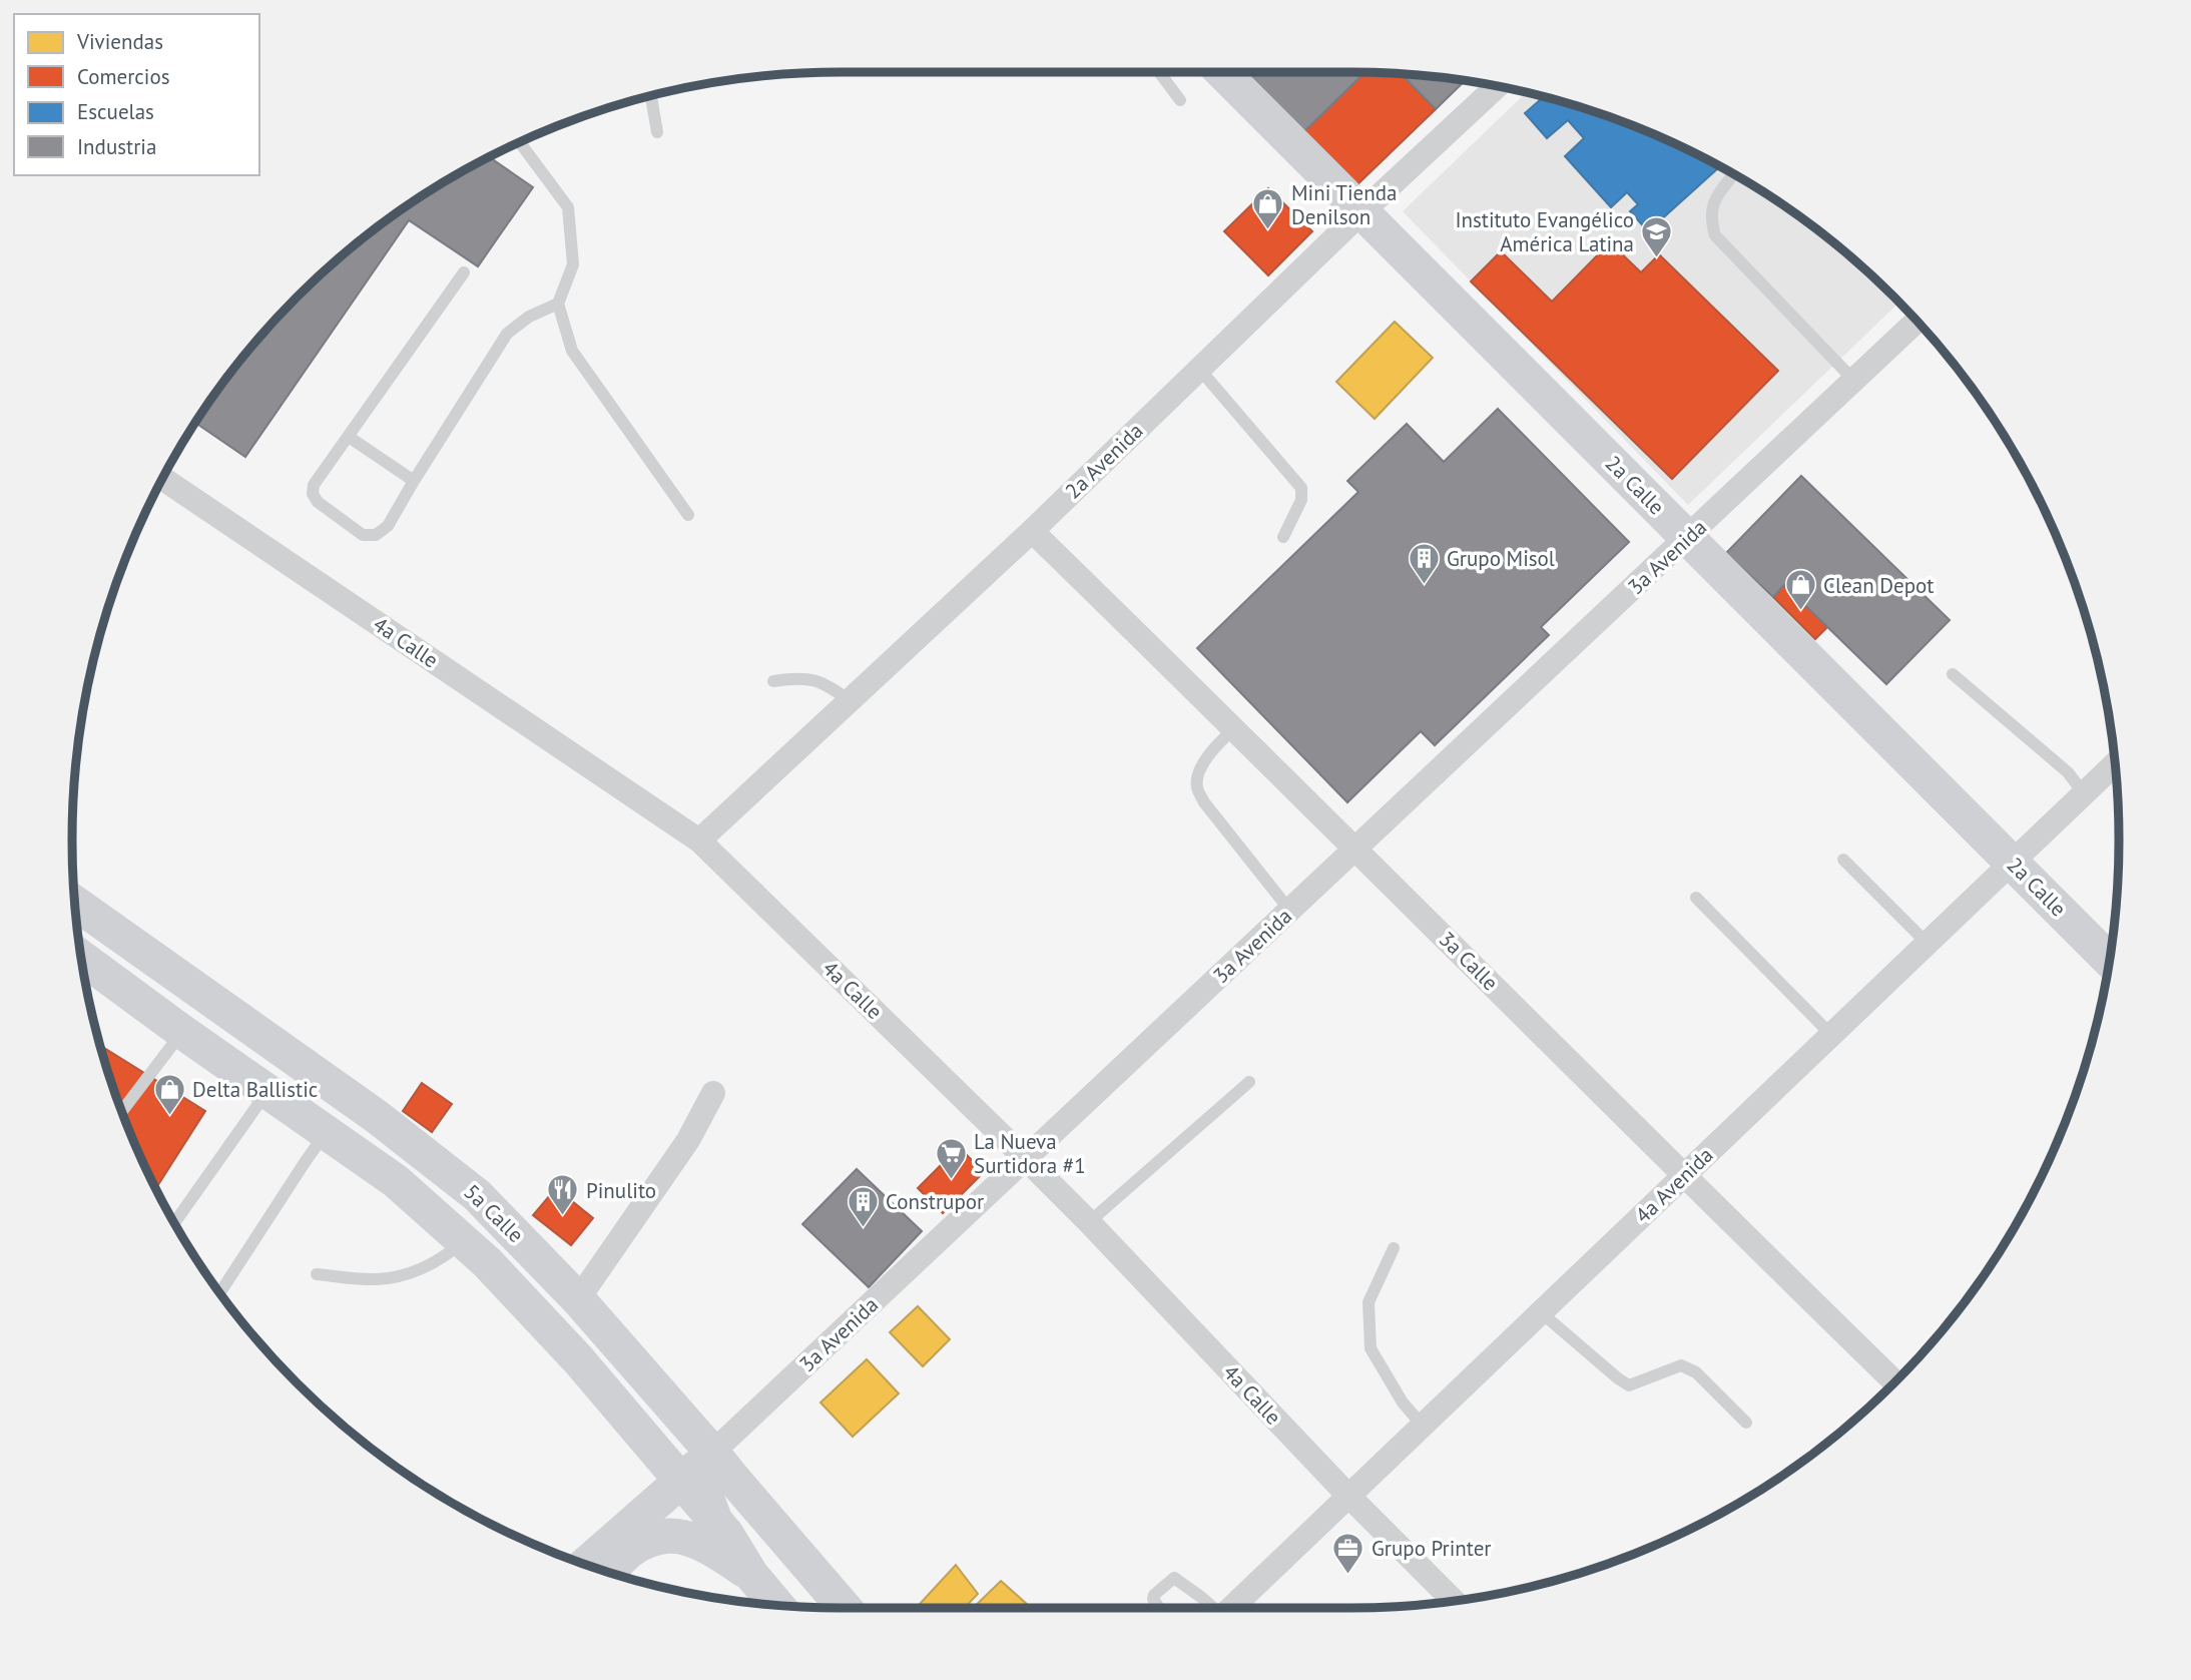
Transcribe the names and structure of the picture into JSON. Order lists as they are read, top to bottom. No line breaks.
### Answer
{"streets":{"main road":["2a Calle","3a Avenida","5a Calle"],"street":["2a Avenida","4a Calle","3a Calle","4a Avenida"]},"crossings":[["2a Avenida","2a Calle"],["2a Avenida","4a Calle"],["2a Avenida","3a Calle"],["2a Calle","3a Avenida"],["2a Calle","4a Avenida"],["3a Avenida","4a Calle"],["3a Avenida","3a Calle"],["3a Avenida","5a Calle"],["4a Calle","4a Avenida"],["3a Calle","4a Avenida"]],"places":{"shop":["Mini Tienda Denilson","Clean Depot","Delta Ballistic"],"school or university":["Instituto Evangélico América Latina"],"building":["Grupo Misol","Construpor"],"supermarket":["La Nueva Surtidora #1"],"restaurant":["Pinulito"],"office":["Grupo Printer"]},"legend":["Viviendas","Comercios","Escuelas","Industria"]}
